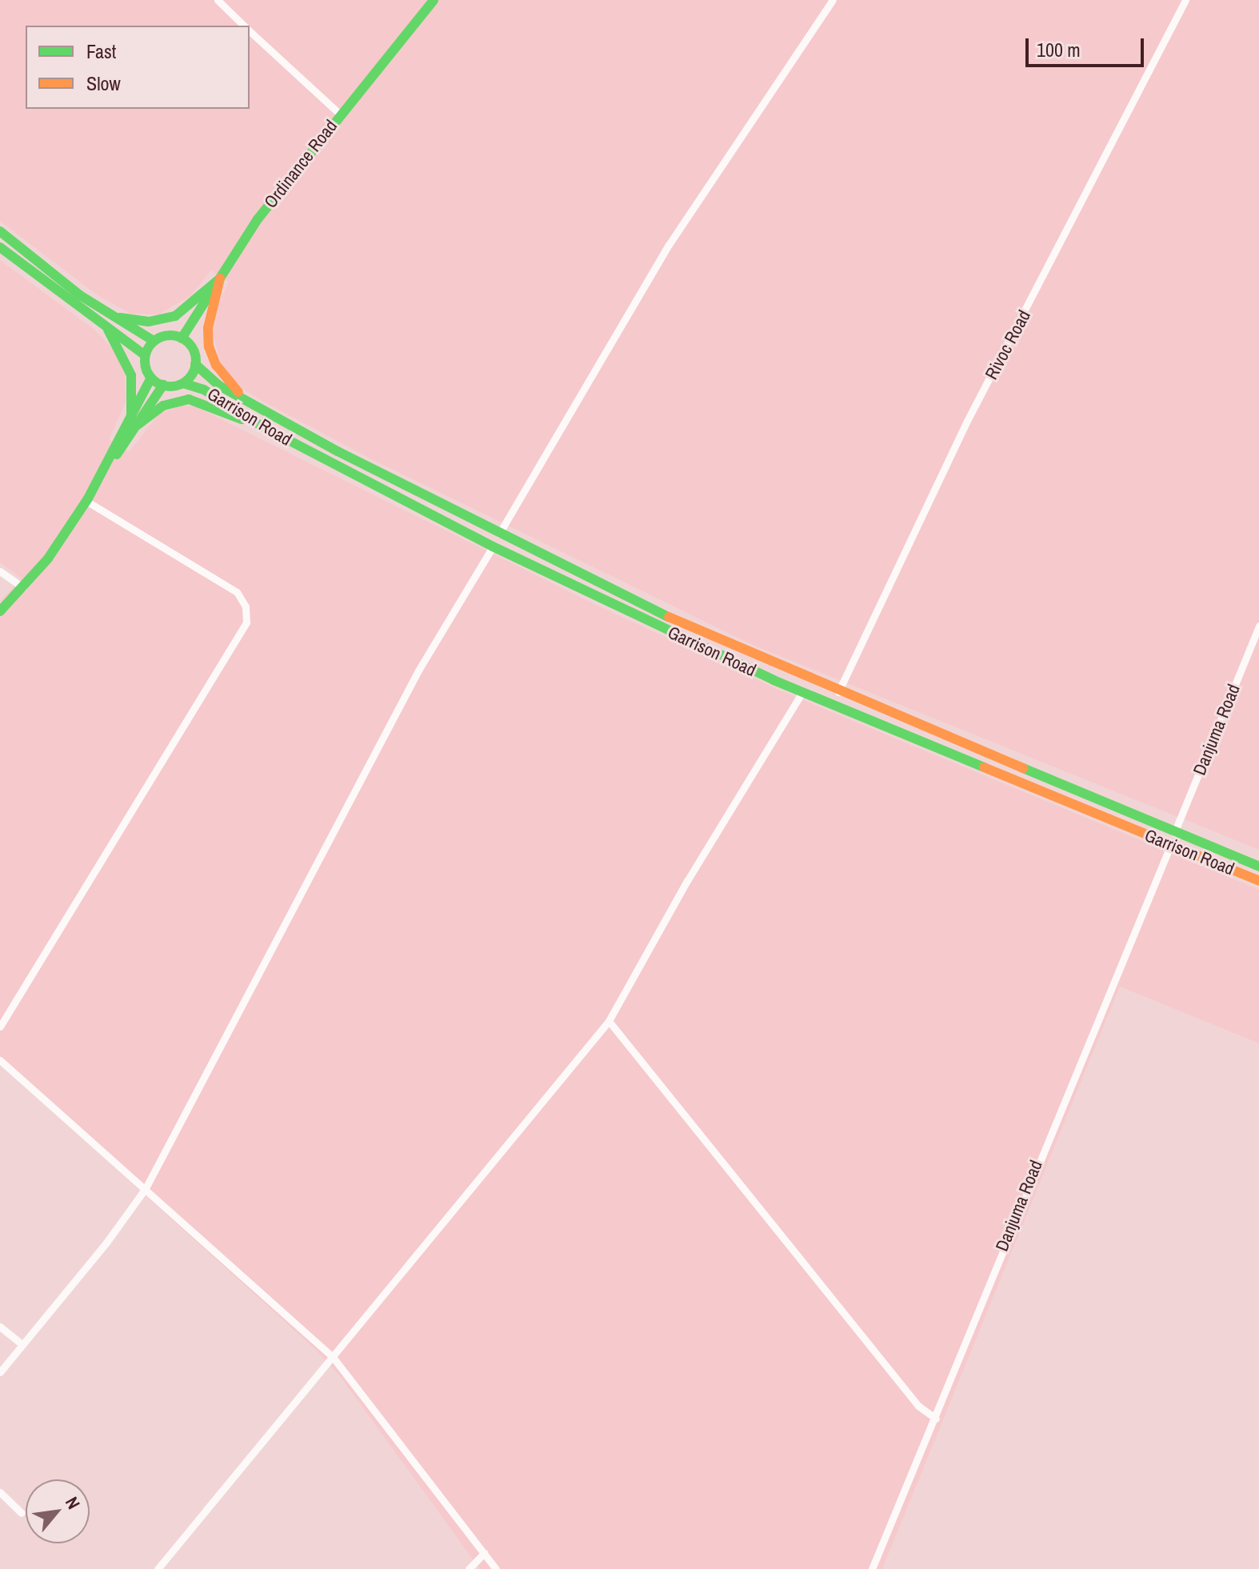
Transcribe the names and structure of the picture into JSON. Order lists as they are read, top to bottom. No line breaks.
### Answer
{"streets":{"main road":["Ordinance Road","Garrison Road"],"street":["Rivoc Road","Danjuma Road"]},"crossings":[["Ordinance Road","Garrison Road"],["Rivoc Road","Garrison Road"],["Garrison Road","Danjuma Road"]],"legend":["Fast","Slow"],"scale_bar":"100 m","north":"top right"}
